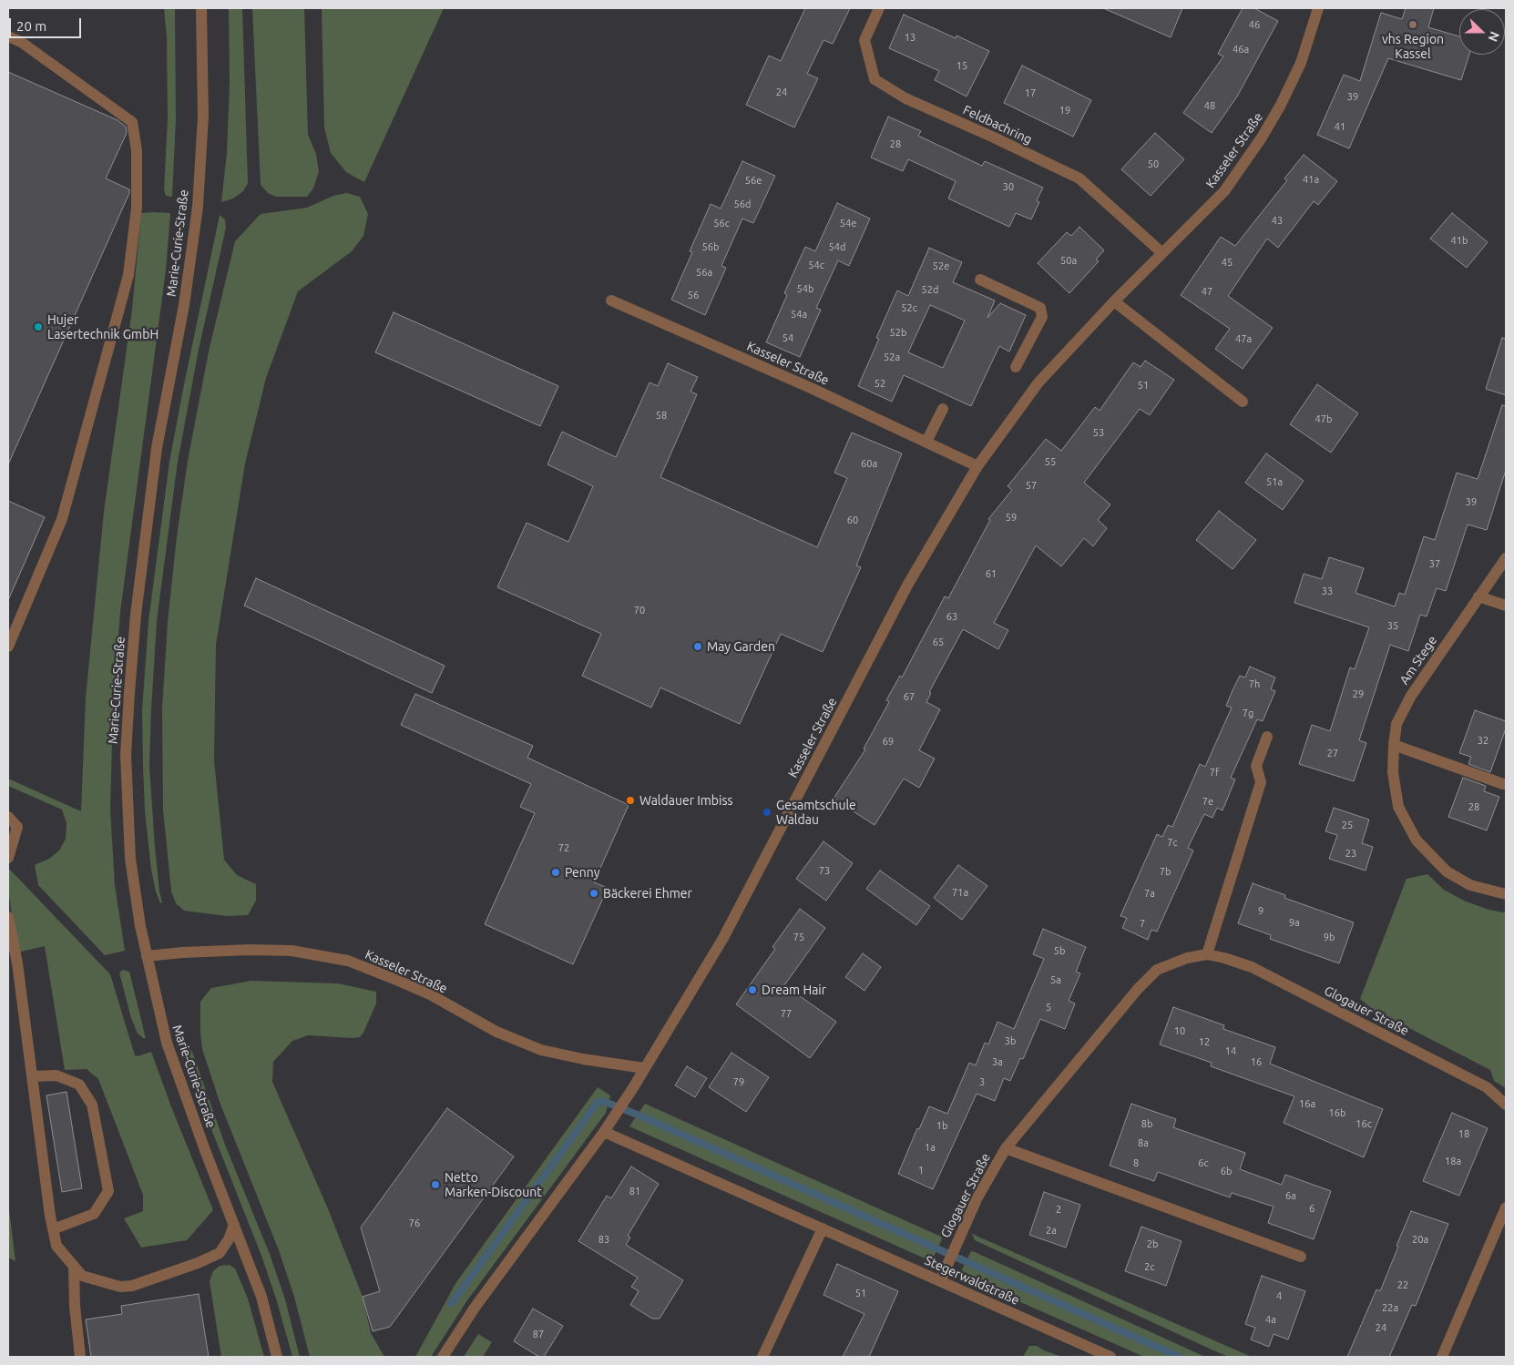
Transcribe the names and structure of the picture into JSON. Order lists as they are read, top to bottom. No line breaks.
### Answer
{"streets":{"street":["Feldbachring","Kasseler Straße","Marie-Curie-Straße","Am Stege","Glogauer Straße","Stegerwaldstraße"]},"crossings":[["Feldbachring","Kasseler Straße"],["Kasseler Straße","Marie-Curie-Straße"],["Kasseler Straße","Stegerwaldstraße"],["Glogauer Straße","Stegerwaldstraße"]],"places":["vhs Region Kassel","Hujer Lasertechnik GmbH","May Garden","Waldauer Imbiss","Gesamtschule Waldau","Penny","Bäckerei Ehmer","Dream Hair","Netto Marken-Discount"],"house_numbers":["46","13","46a","15","24","17","39","48","19","41","28","50","41a","56e","30","56d","43","56c","54e","41b","56b","54d","50a","45","54c","52e","56a","54b","52d","47","56","52c","54a","52b","54","47a","52a","52","51","58","47b","53","55","60a","51a","57","39","59","60","37","61","33","70","63","35","65","7h","29","67","7g","32","69","27","7f","7e","28","25","7c","72","23","73","7b","71a","7a","9","9a","7","75","9b","5b","5a","5","77","10","3b","12","14","3a","16","79","3","16a","16b","8b","16c","1b","18","8a","1a","18a","8","6c","1","6b","81","6a","6","2","76","2a","83","20a","2b","2c","22","51","4","22a","4a","24","87"],"scale_bar":"20 m","north":"right"}
